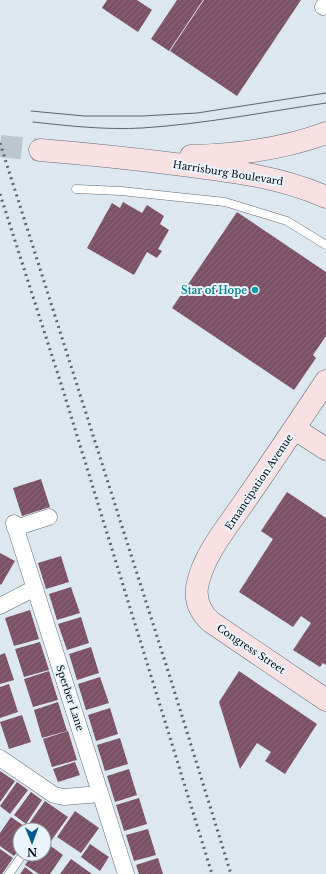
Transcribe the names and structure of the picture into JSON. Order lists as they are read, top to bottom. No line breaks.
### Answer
{"streets":{"main road":["Harrisburg Boulevard","Emancipation Avenue","Congress Street"],"street":["Sperber Lane"]},"crossings":[["Emancipation Avenue","Congress Street"]],"places":["Star of Hope"],"north":"bottom"}
